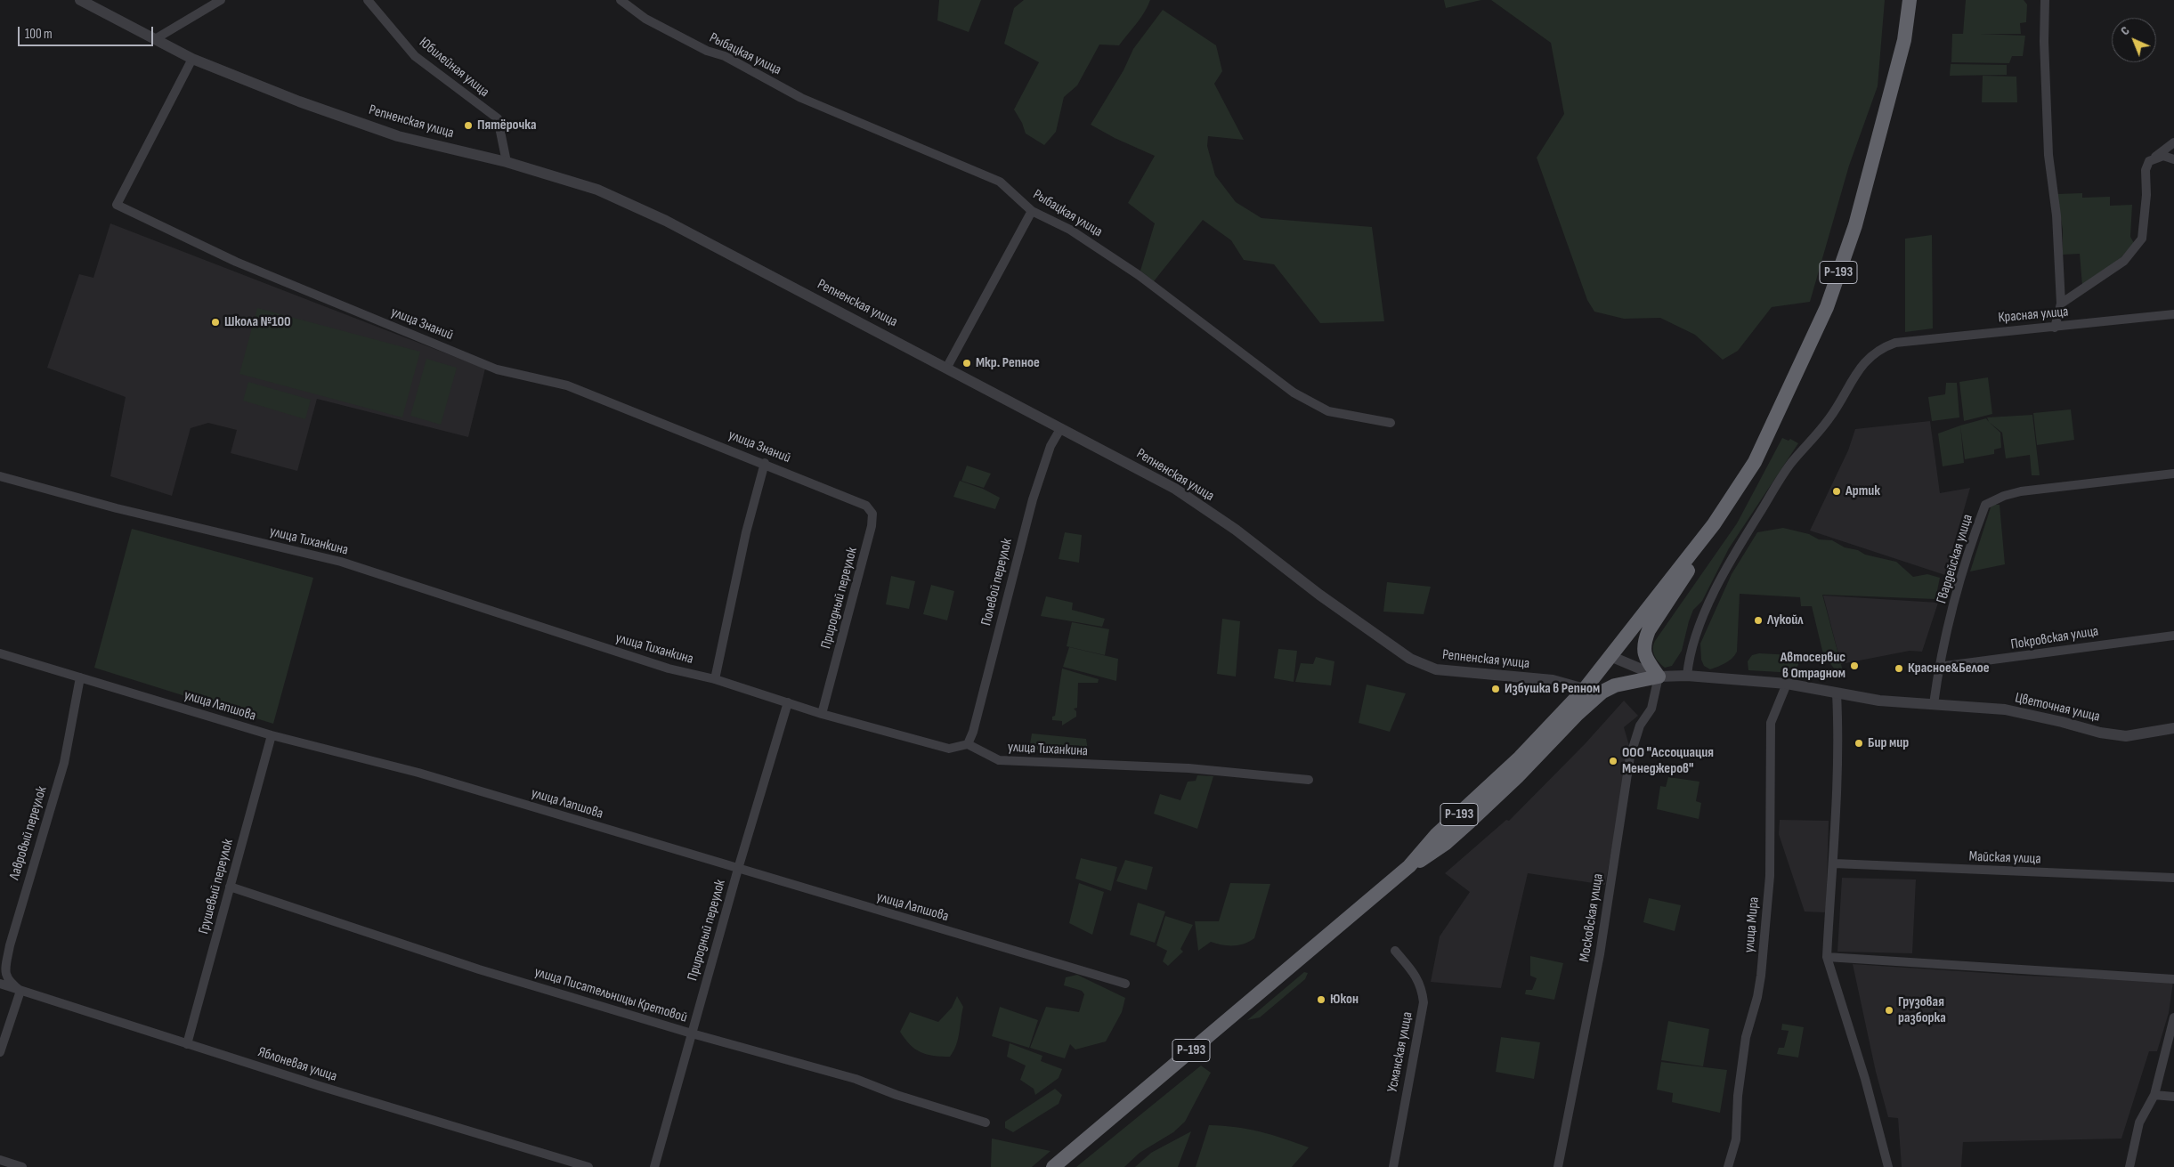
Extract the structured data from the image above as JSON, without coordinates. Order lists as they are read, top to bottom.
{
  "streets": {
    "highway": ["Р-193"],
    "street": [
      "Рыбацкая улица",
      "Юбилейная улица",
      "Репненская улица",
      "Красная улица",
      "улица Знаний",
      "улица Тиханкина",
      "Гвардейская улица",
      "Полевой переулок",
      "Природный переулок",
      "Покровская улица",
      "улица Лапшова",
      "Цветочная улица",
      "Лавровый переулок",
      "Майская улица",
      "Грушевый переулок",
      "Московская улица",
      "улица Мира",
      "улица Писательницы Кретовой",
      "Усманская улица",
      "Яблоневая улица"
    ]
  },
  "crossings": [
    ["Юбилейная улица", "Репненская улица"],
    ["Репненская улица", "Р-193"],
    ["Репненская улица", "улица Знаний"],
    ["Репненская улица", "Полевой переулок"],
    ["Красная улица", "Цветочная улица"],
    ["улица Знаний", "Природный переулок"],
    ["улица Тиханкина", "Полевой переулок"],
    ["улица Тиханкина", "Природный переулок"],
    ["Гвардейская улица", "Покровская улица"],
    ["Гвардейская улица", "Цветочная улица"],
    ["Природный переулок", "улица Лапшова"],
    ["Природный переулок", "улица Писательницы Кретовой"],
    ["улица Лапшова", "Лавровый переулок"],
    ["улица Лапшова", "Грушевый переулок"],
    ["Цветочная улица", "Московская улица"],
    ["Цветочная улица", "улица Мира"],
    ["Лавровый переулок", "Яблоневая улица"],
    ["Грушевый переулок", "улица Писательницы Кретовой"],
    ["Грушевый переулок", "Яблоневая улица"]
  ],
  "places": [
    "Пятёрочка",
    "Школа №100",
    "Мкр. Репное",
    "Артик",
    "Лукойл",
    "Автосервис в Отрадном",
    "Красное&Белое",
    "Избушка в Репном",
    "Бир мир",
    "ООО \"Ассоциация Менеджеров\"",
    "Юкон",
    "Грузовая разборка"
  ],
  "scale_bar": "100 m",
  "north": "top left"
}
